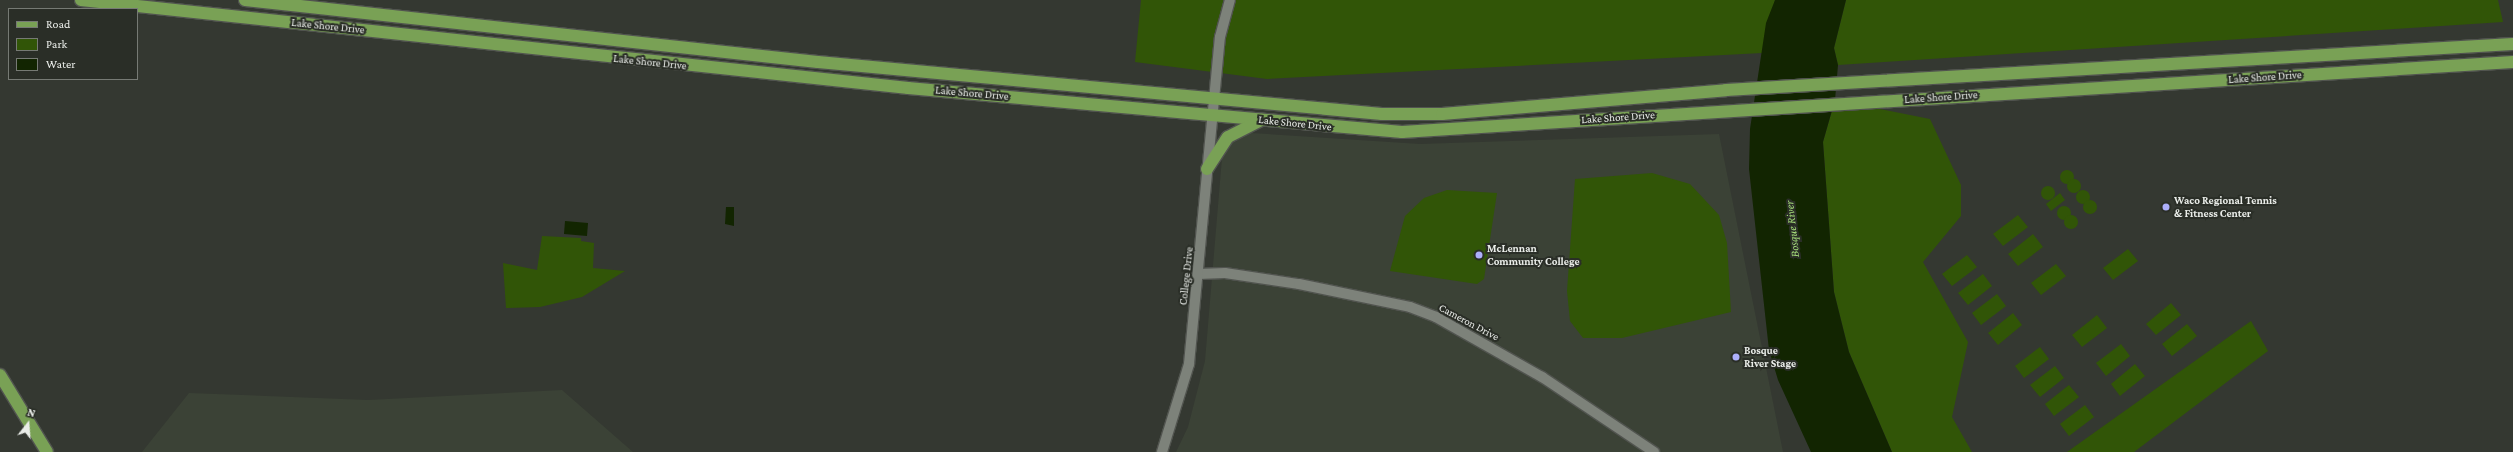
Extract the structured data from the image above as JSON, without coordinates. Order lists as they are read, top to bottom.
{
  "streets": {
    "main road": ["Lake Shore Drive"],
    "street": ["College Drive", "Cameron Drive"]
  },
  "crossings": [
    ["Lake Shore Drive", "College Drive"],
    ["College Drive", "Cameron Drive"]
  ],
  "water": ["Bosque River"],
  "places": ["Waco Regional Tennis & Fitness Center", "McLennan Community College", "Bosque River Stage"],
  "legend": ["Road", "Park", "Water"],
  "north": "top"
}
